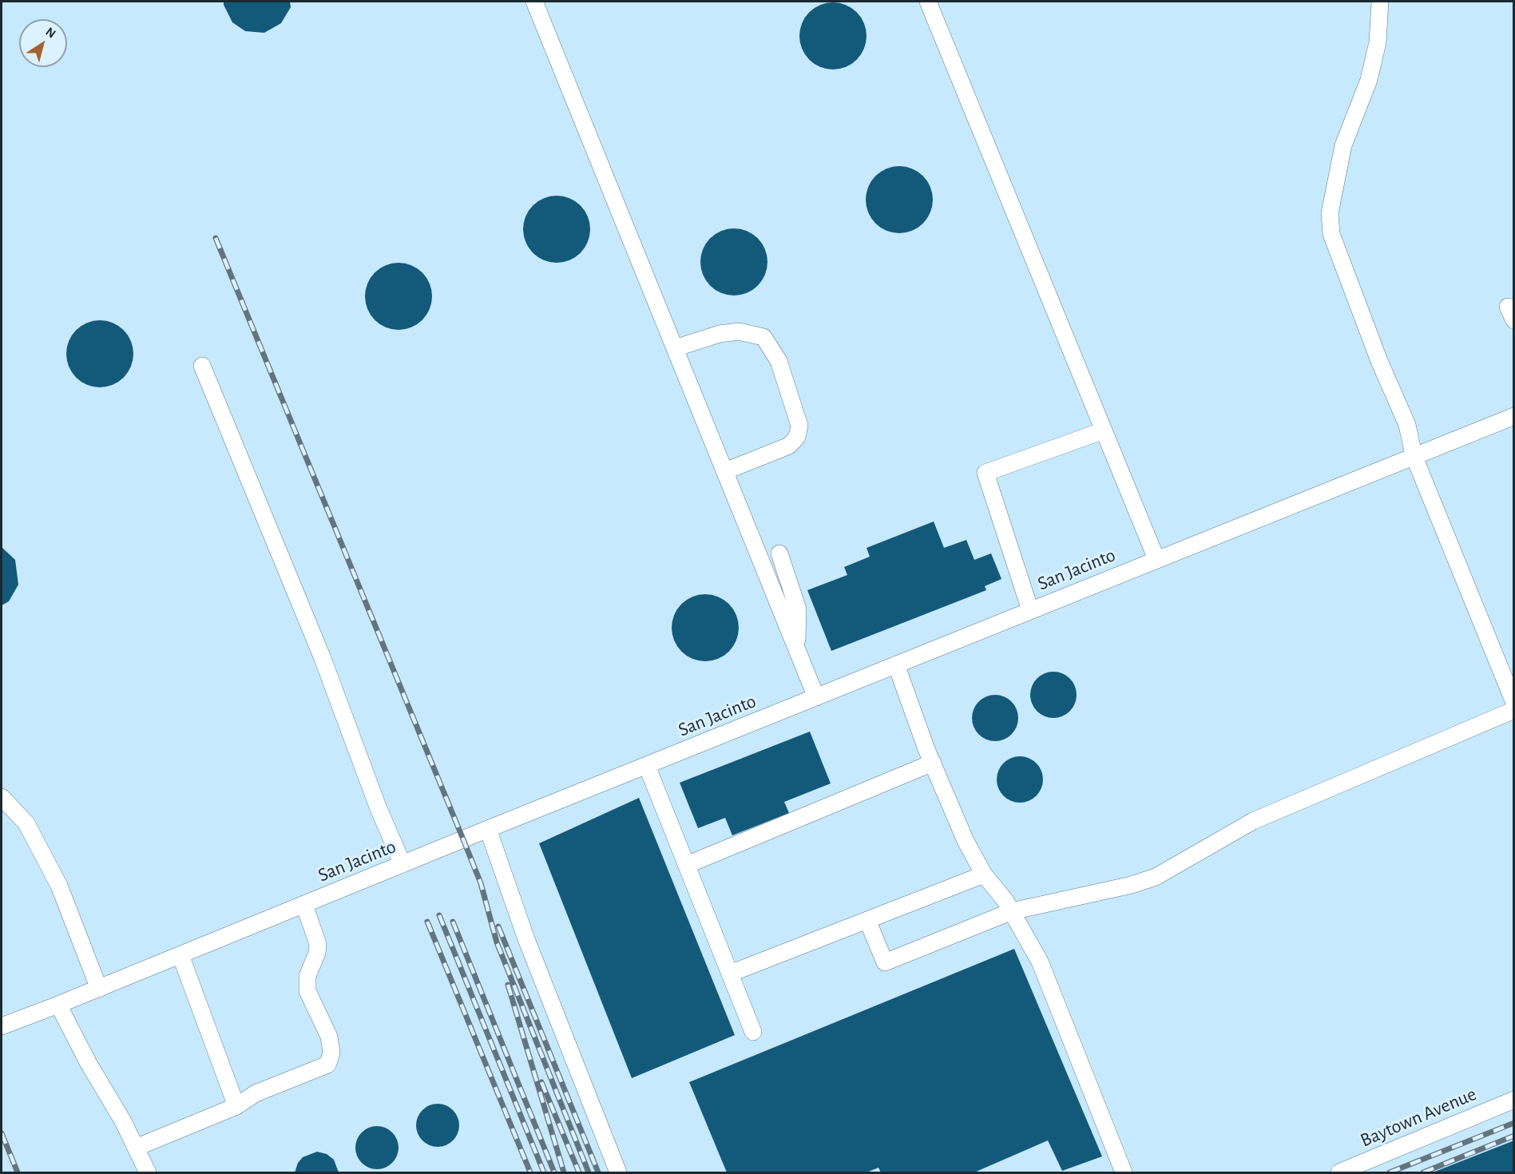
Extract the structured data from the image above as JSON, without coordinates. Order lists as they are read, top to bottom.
{
  "streets": {
    "street": ["San Jacinto", "Baytown Avenue"]
  },
  "north": "top right"
}
